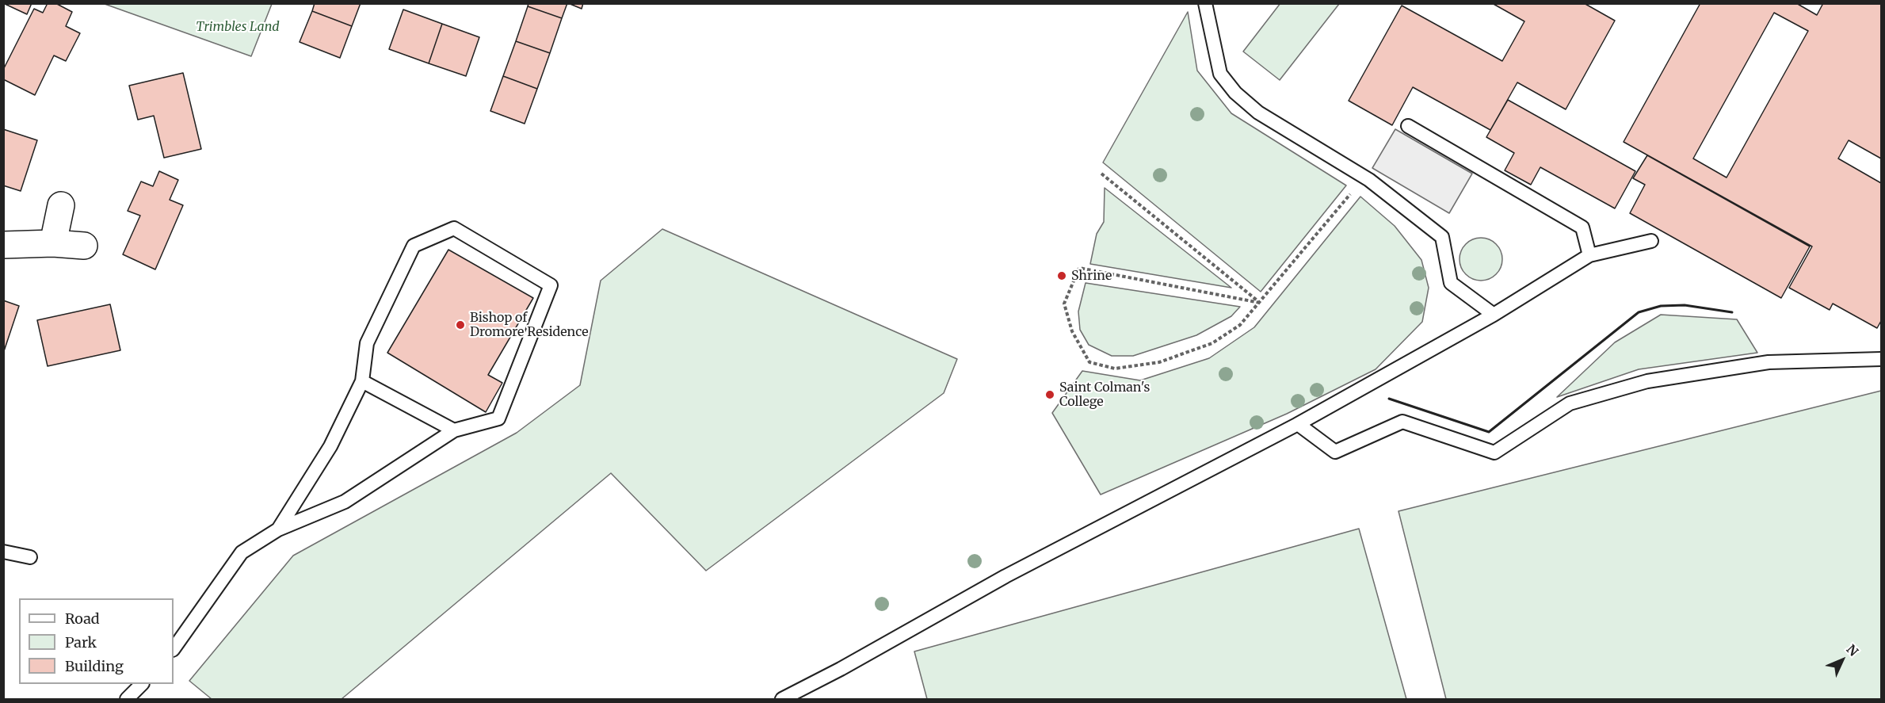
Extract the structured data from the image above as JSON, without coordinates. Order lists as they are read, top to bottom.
{
  "parks": ["Trimbles Land"],
  "places": ["Shrine", "Bishop of Dromore Residence", "Saint Colman's College"],
  "legend": ["Road", "Park", "Building"],
  "north": "top right"
}
